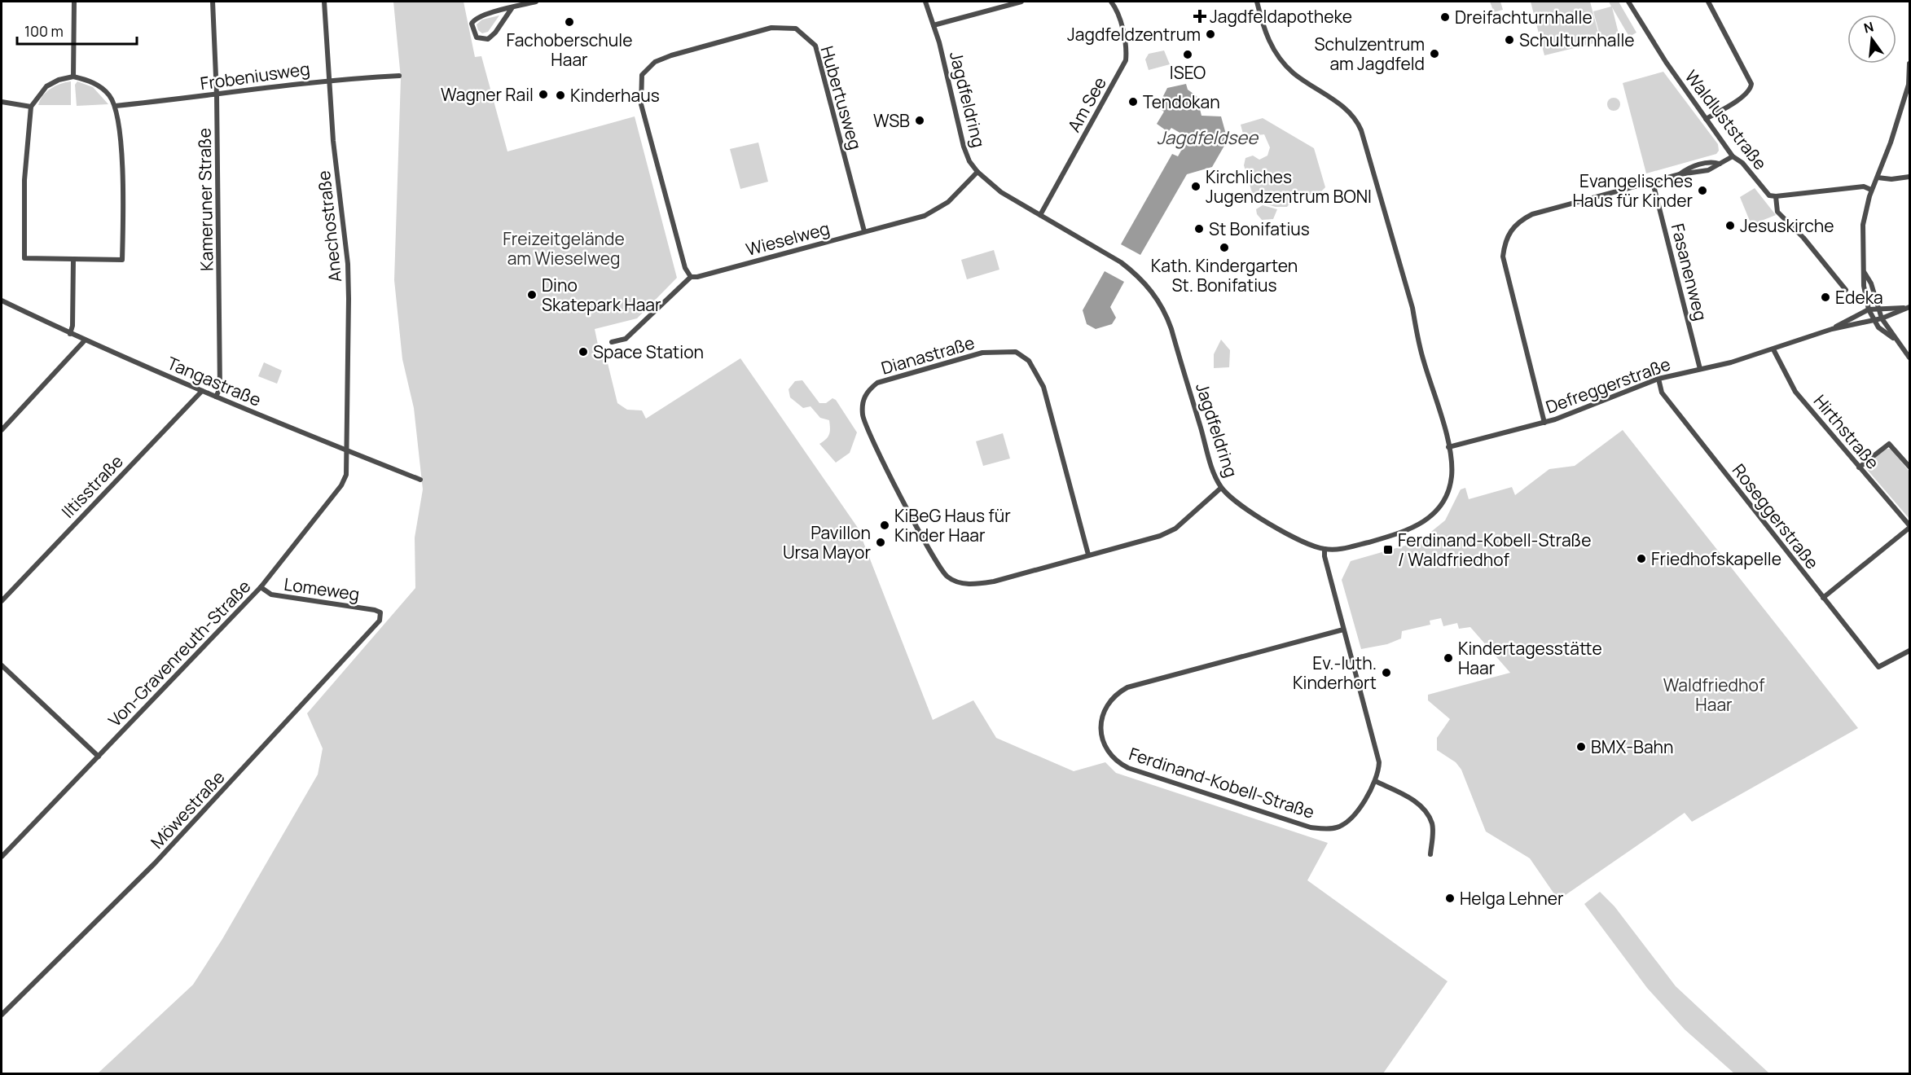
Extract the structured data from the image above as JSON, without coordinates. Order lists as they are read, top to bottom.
{
  "streets": {
    "street": [
      "Frobeniusweg",
      "Hubertusweg",
      "Jagdfeldring",
      "Am See",
      "Waldluststraße",
      "Kameruner Straße",
      "Anechostraße",
      "Wieselweg",
      "Fasanenweg",
      "Dianastraße",
      "Tangastraße",
      "Defreggerstraße",
      "Hirthstraße",
      "Iltisstraße",
      "Roseggerstraße",
      "Lomeweg",
      "Von-Gravenreuth-Straße",
      "Ferdinand-Kobell-Straße",
      "Möwestraße"
    ]
  },
  "crossings": [
    ["Frobeniusweg", "Kameruner Straße"],
    ["Frobeniusweg", "Anechostraße"],
    ["Hubertusweg", "Wieselweg"],
    ["Jagdfeldring", "Am See"],
    ["Jagdfeldring", "Wieselweg"],
    ["Jagdfeldring", "Dianastraße"],
    ["Jagdfeldring", "Defreggerstraße"],
    ["Jagdfeldring", "Ferdinand-Kobell-Straße"],
    ["Kameruner Straße", "Tangastraße"],
    ["Anechostraße", "Tangastraße"],
    ["Anechostraße", "Von-Gravenreuth-Straße"],
    ["Fasanenweg", "Defreggerstraße"],
    ["Tangastraße", "Iltisstraße"],
    ["Tangastraße", "Von-Gravenreuth-Straße"],
    ["Defreggerstraße", "Hirthstraße"],
    ["Defreggerstraße", "Roseggerstraße"],
    ["Lomeweg", "Von-Gravenreuth-Straße"],
    ["Lomeweg", "Möwestraße"]
  ],
  "water": ["Jagdfeldsee"],
  "parks": ["Freizeitgelände am Wieselweg", "Waldfriedhof Haar"],
  "places": {
    "health": ["Jagdfeldapotheke"],
    "other": [
      "Dreifachturnhalle",
      "Fachoberschule Haar",
      "Jagdfeldzentrum",
      "Schulturnhalle",
      "Schulzentrum am Jagdfeld",
      "ISEO",
      "Wagner Rail",
      "Kinderhaus",
      "Tendokan",
      "WSB",
      "Kirchliches Jugendzentrum BONI",
      "Evangelisches Haus für Kinder",
      "Jesuskirche",
      "St Bonifatius",
      "Kath. Kindergarten St. Bonifatius",
      "Dino Skatepark Haar",
      "Edeka",
      "Space Station",
      "KiBeG Haus für Kinder Haar",
      "Pavillon Ursa Mayor",
      "Friedhofskapelle",
      "Kindertagesstätte Haar",
      "Ev.-luth. Kinderhort",
      "BMX-Bahn",
      "Helga Lehner"
    ],
    "transit": ["Ferdinand-Kobell-Straße / Waldfriedhof"]
  },
  "scale_bar": "100 m",
  "north": "top"
}
